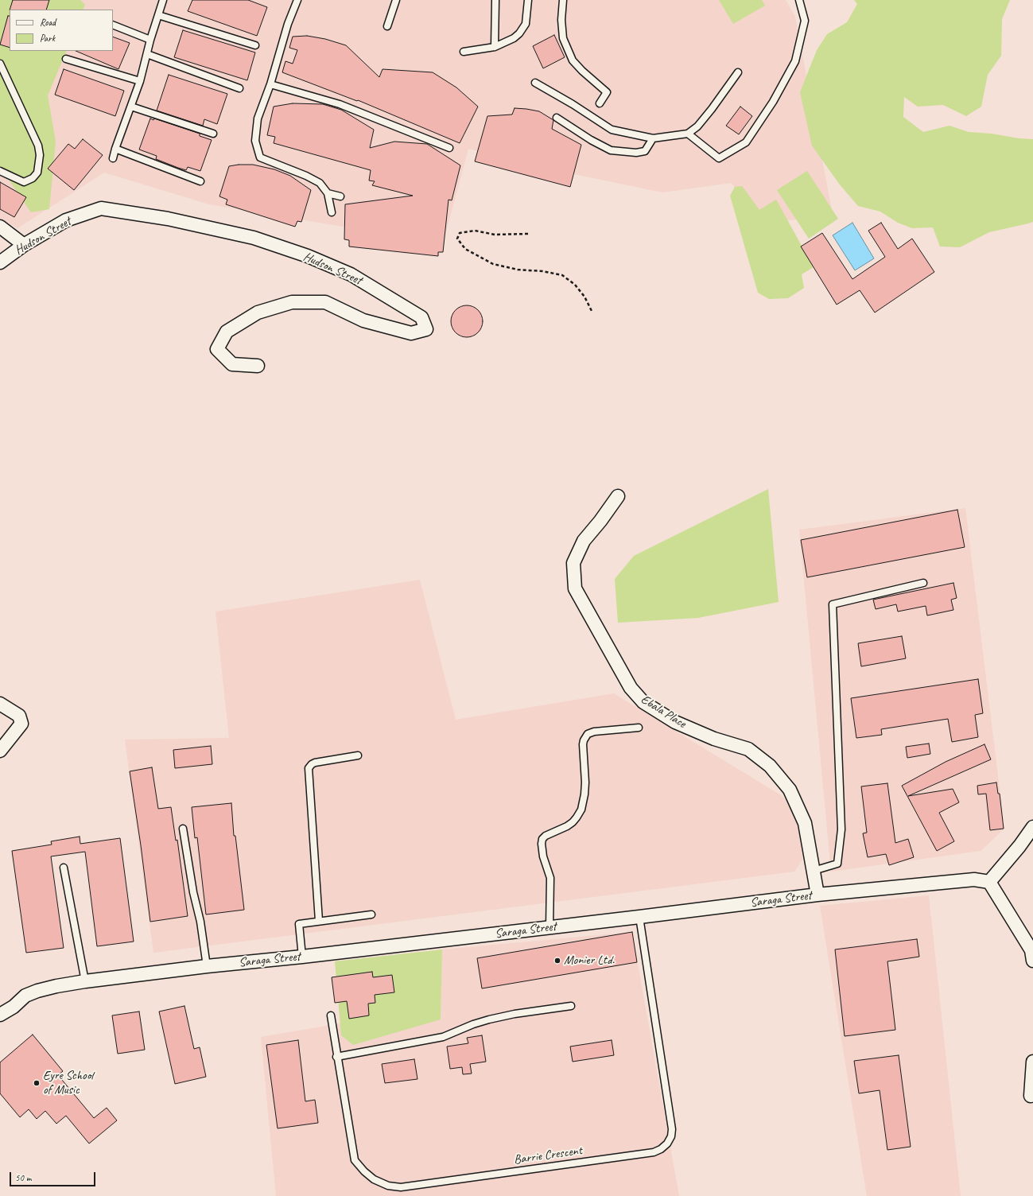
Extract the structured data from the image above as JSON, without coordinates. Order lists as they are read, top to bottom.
{
  "streets": {
    "street": ["Hudson Street", "Ebala Place", "Saraga Street"],
    "lane": ["Barrie Crescent"]
  },
  "crossings": [
    ["Ebala Place", "Saraga Street"],
    ["Saraga Street", "Barrie Crescent"]
  ],
  "places": ["Monier Ltd.", "Eyre School of Music"],
  "legend": ["Road", "Park"],
  "scale_bar": "50 m"
}
